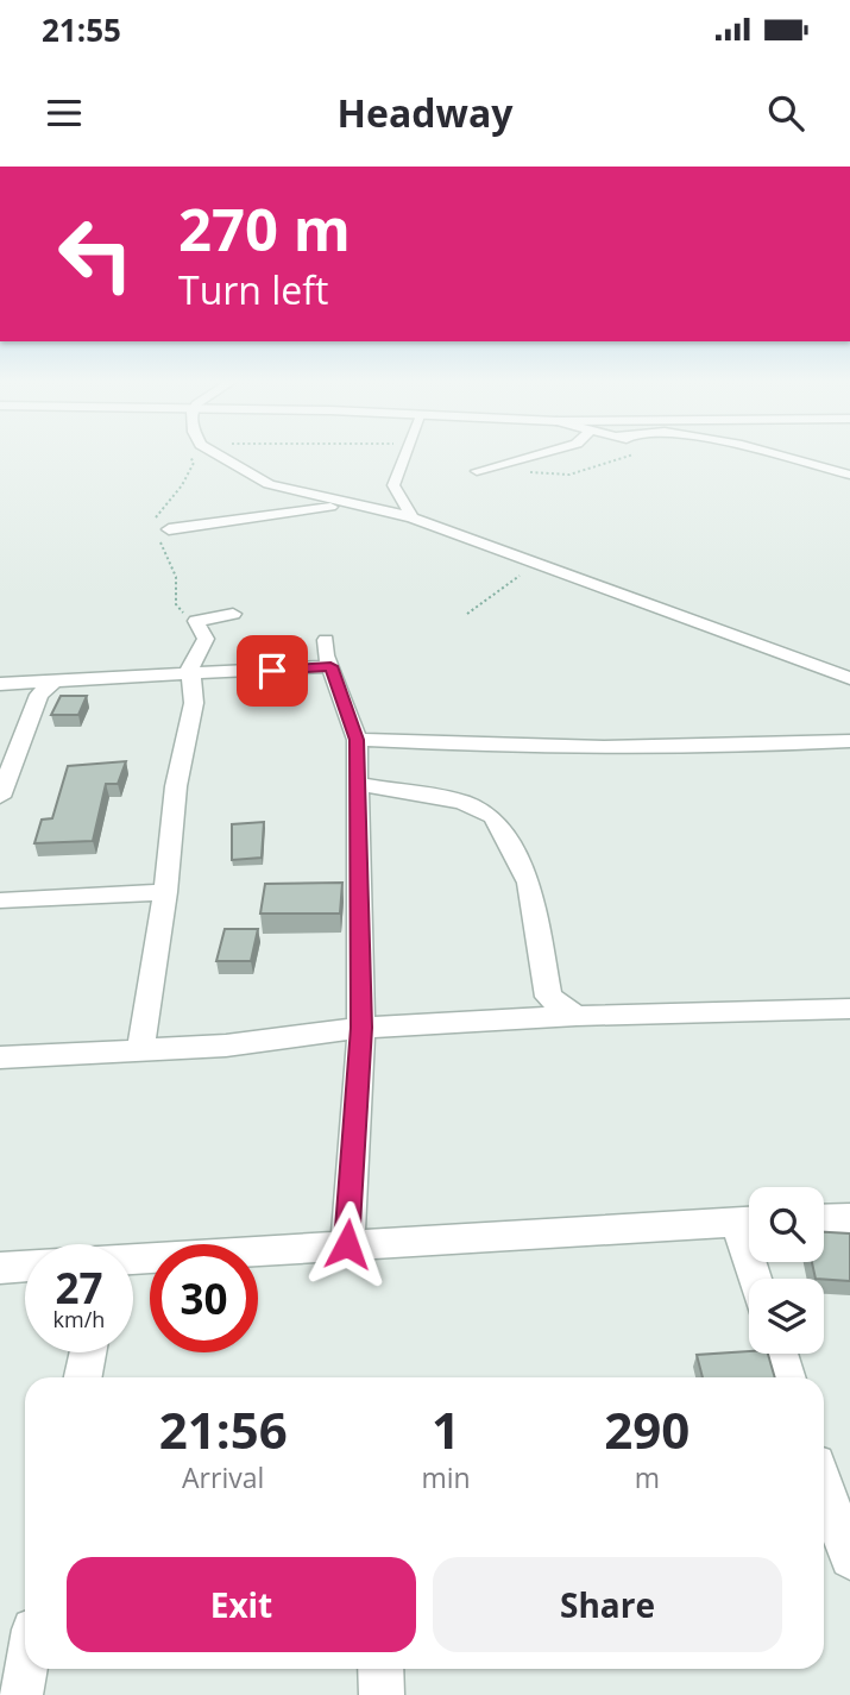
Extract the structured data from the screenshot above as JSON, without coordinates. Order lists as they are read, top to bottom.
{
  "page": {
    "status": "21:55",
    "header": "Headway",
    "turn": ["270 m", "Turn left"],
    "speed": "27 km/h",
    "limit": "30",
    "eta": [
      "21:56",
      "Arrival",
      "1",
      "min",
      "290",
      "m"
    ],
    "buttons": ["Exit", "Share"]
  }
}
